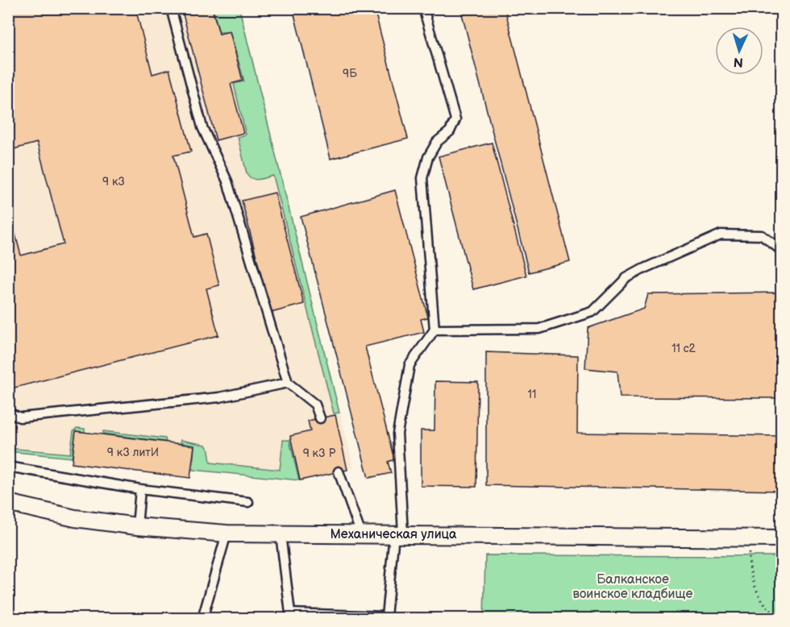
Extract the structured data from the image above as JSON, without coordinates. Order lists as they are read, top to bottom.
{
  "streets": {
    "street": ["Механическая улица"]
  },
  "parks": ["Балканское воинское кладбище"],
  "house_numbers": [
    "9Б",
    "9 к3",
    "11 с2",
    "11",
    "9 к3 литИ",
    "9 к3 Р"
  ],
  "north": "bottom"
}
